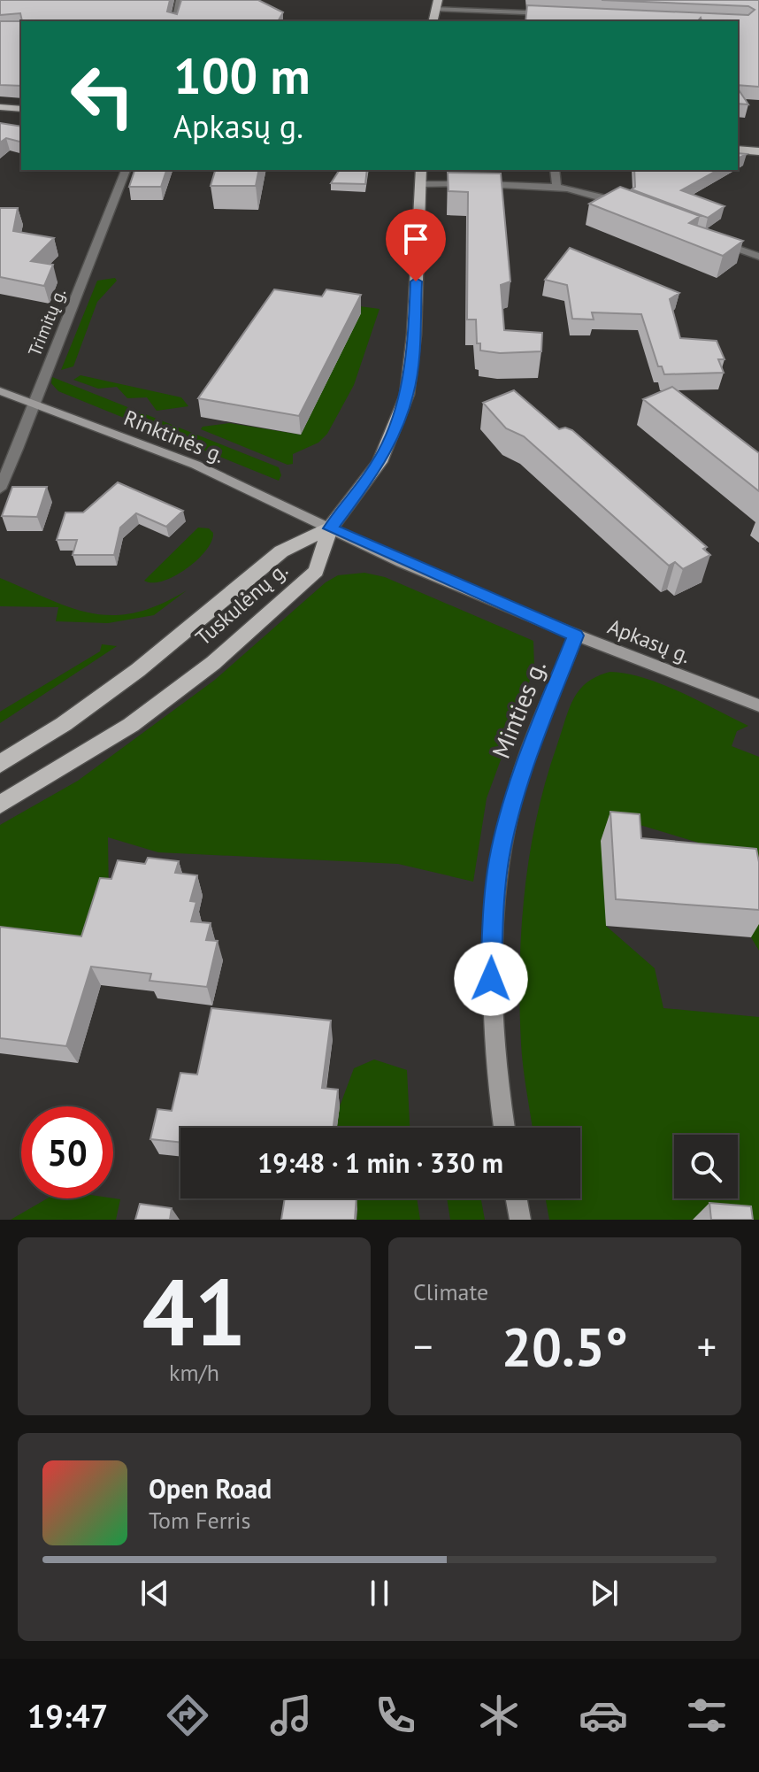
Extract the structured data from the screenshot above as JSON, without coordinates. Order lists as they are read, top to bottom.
{
  "streets": {
    "main road": [
      "Rinktinės g.",
      "Tuskulėnų g.",
      "Apkasų g.",
      "Minties g."
    ],
    "street": ["Trimitų g."]
  },
  "crossings": [
    ["Trimitų g.", "Rinktinės g."],
    ["Rinktinės g.", "Tuskulėnų g."],
    ["Rinktinės g.", "Apkasų g."],
    ["Tuskulėnų g.", "Apkasų g."],
    ["Apkasų g.", "Minties g."]
  ],
  "page": {
    "turn": ["100 m", "Apkasų g."],
    "limit": "50",
    "trip": "19:48 · 1 min · 330 m",
    "tile": [
      ["41", "km/h"],
      "Climate"
    ],
    "heat": ["−", "20.5°", "+"],
    "song": ["Open Road", "Tom Ferris"],
    "tabs": "19:47"
  }
}
